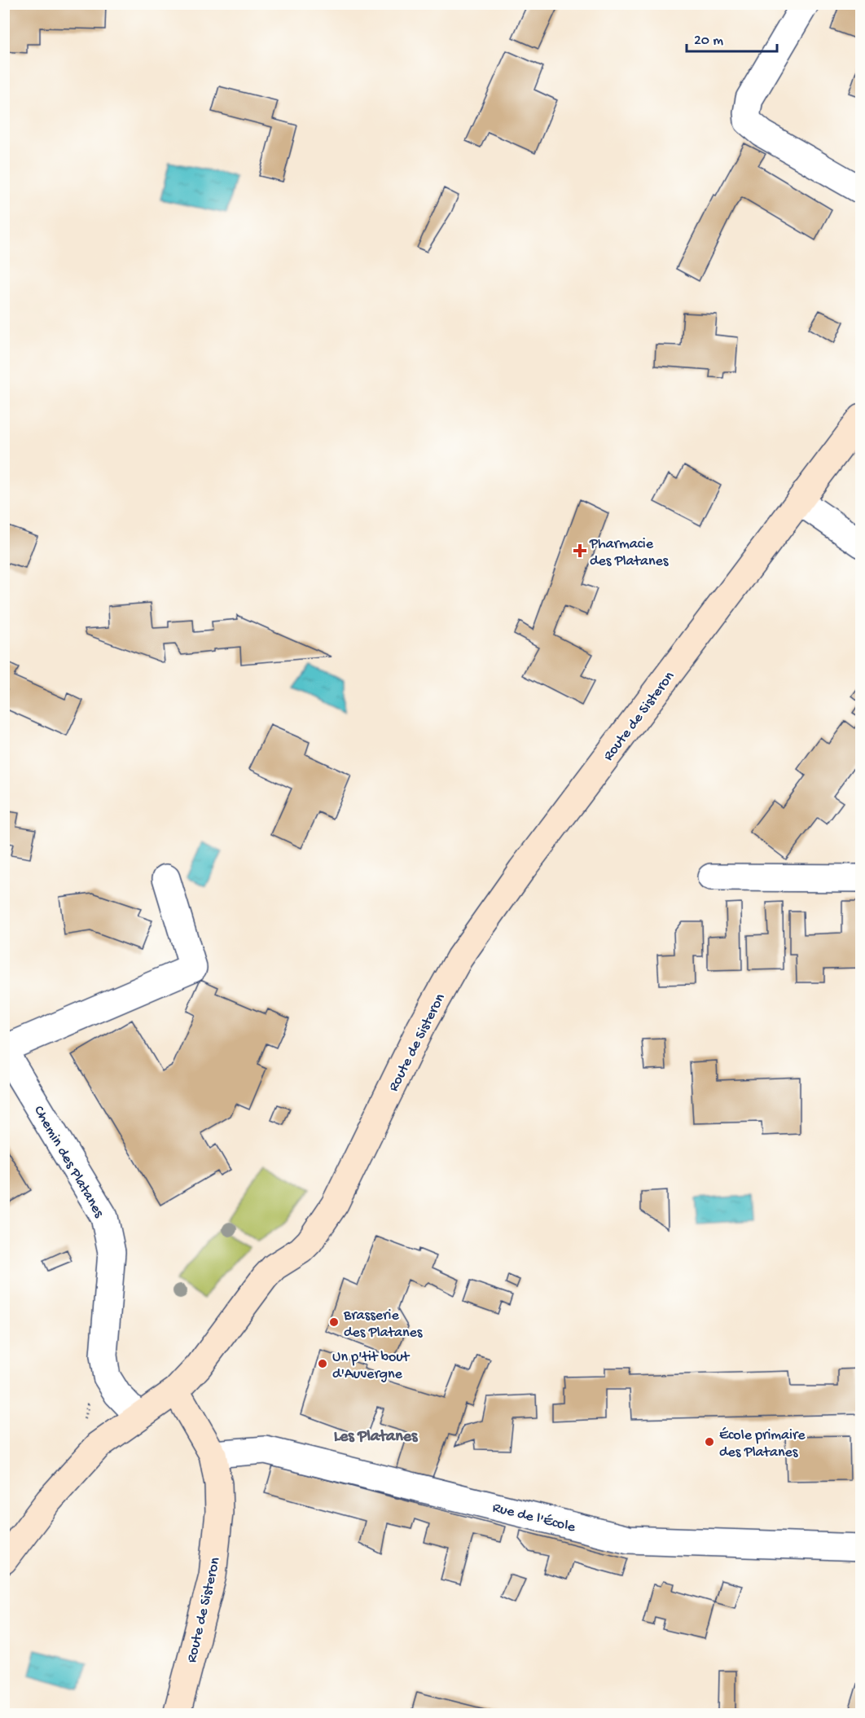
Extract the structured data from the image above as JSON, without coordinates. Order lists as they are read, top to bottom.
{
  "streets": {
    "main road": ["Route de Sisteron"],
    "street": ["Chemin des Platanes", "Rue de l'École"]
  },
  "crossings": [
    ["Route de Sisteron", "Rue de l'École"]
  ],
  "districts": ["Les Platanes"],
  "places": {
    "health": ["Pharmacie des Platanes"],
    "other": ["Brasserie des Platanes", "Un p'tit bout d'Auvergne", "École primaire des Platanes"]
  },
  "scale_bar": "20 m"
}
